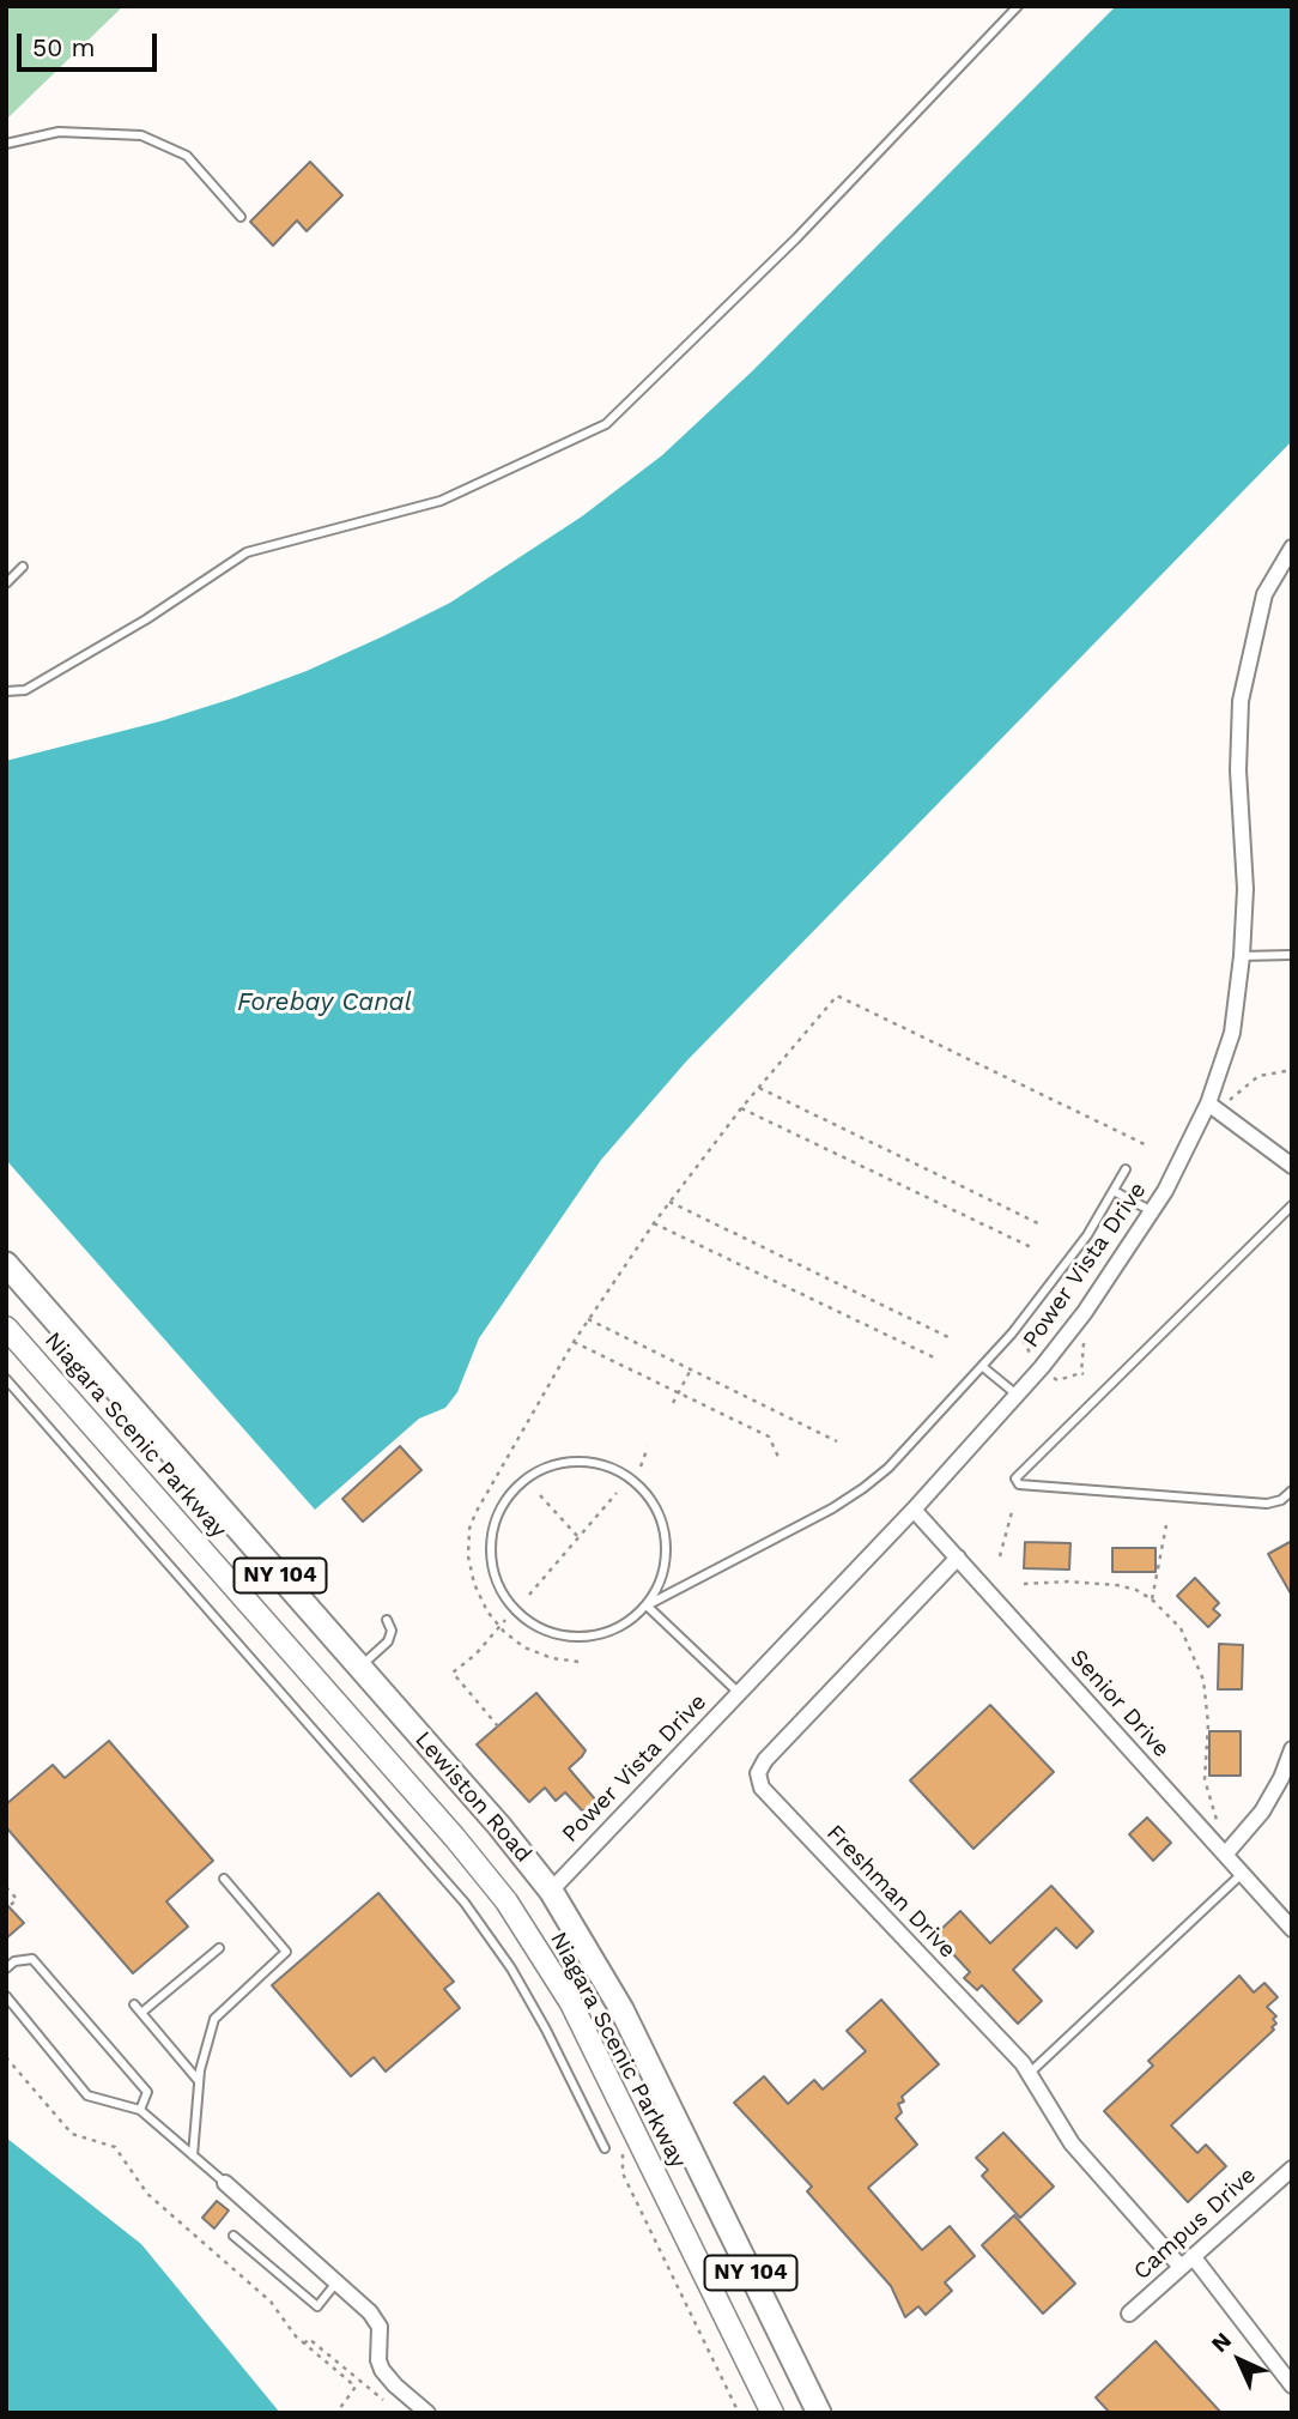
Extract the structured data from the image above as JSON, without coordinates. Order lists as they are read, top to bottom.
{
  "streets": {
    "main road": ["Niagara Scenic Parkway", "NY 104", "Lewiston Road"],
    "street": [
      "Power Vista Drive",
      "Senior Drive",
      "Freshman Drive",
      "Campus Drive"
    ]
  },
  "crossings": [
    ["Power Vista Drive", "Senior Drive"],
    ["Power Vista Drive", "Lewiston Road"],
    ["Senior Drive", "Freshman Drive"],
    ["Freshman Drive", "Campus Drive"]
  ],
  "water": ["Forebay Canal"],
  "scale_bar": "50 m",
  "north": "top left"
}
